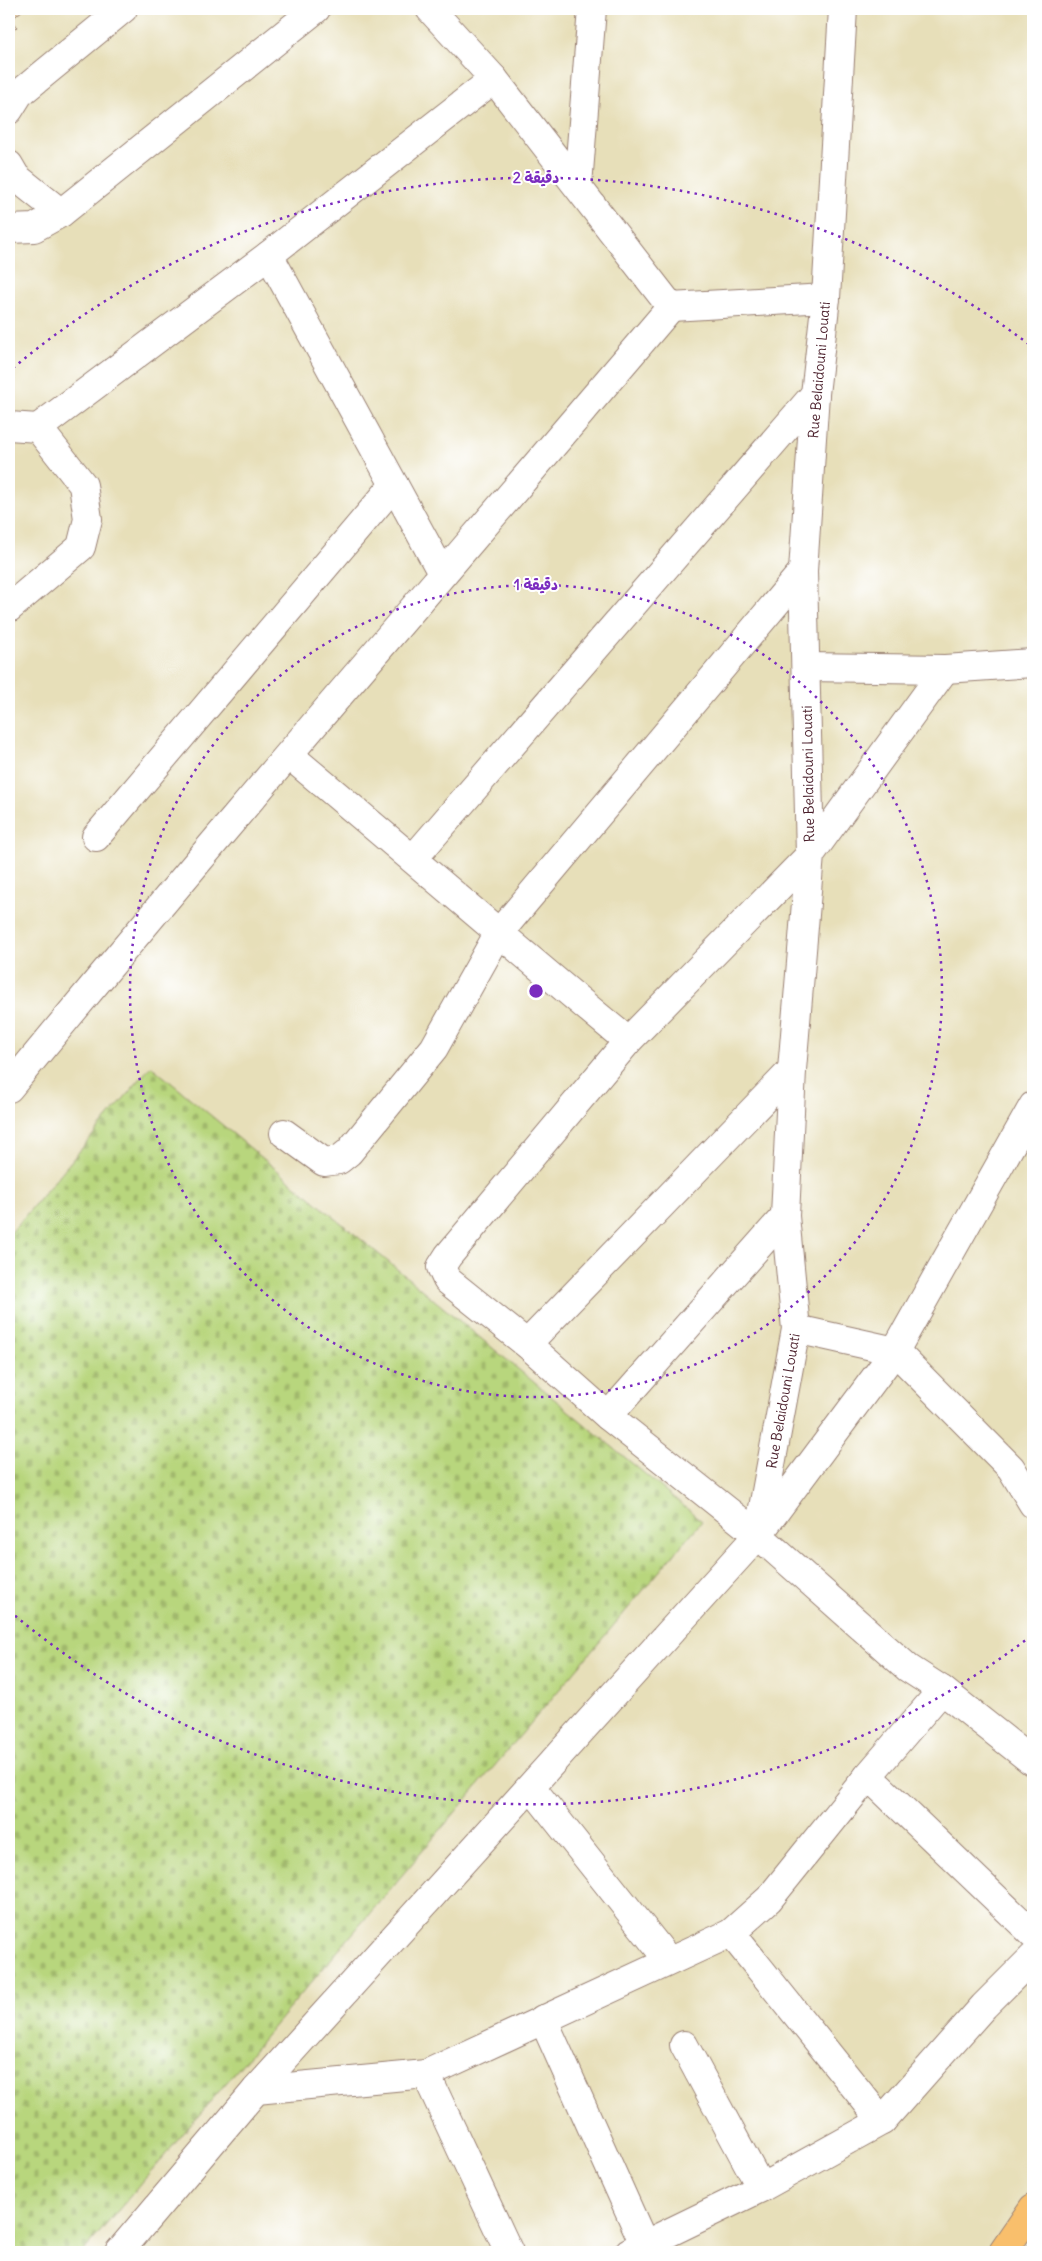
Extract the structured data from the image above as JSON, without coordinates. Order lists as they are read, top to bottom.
{
  "streets": {
    "street": ["Rue Belaidouni Louati"]
  },
  "rings": ["2 دقيقة", "1 دقيقة"]
}
